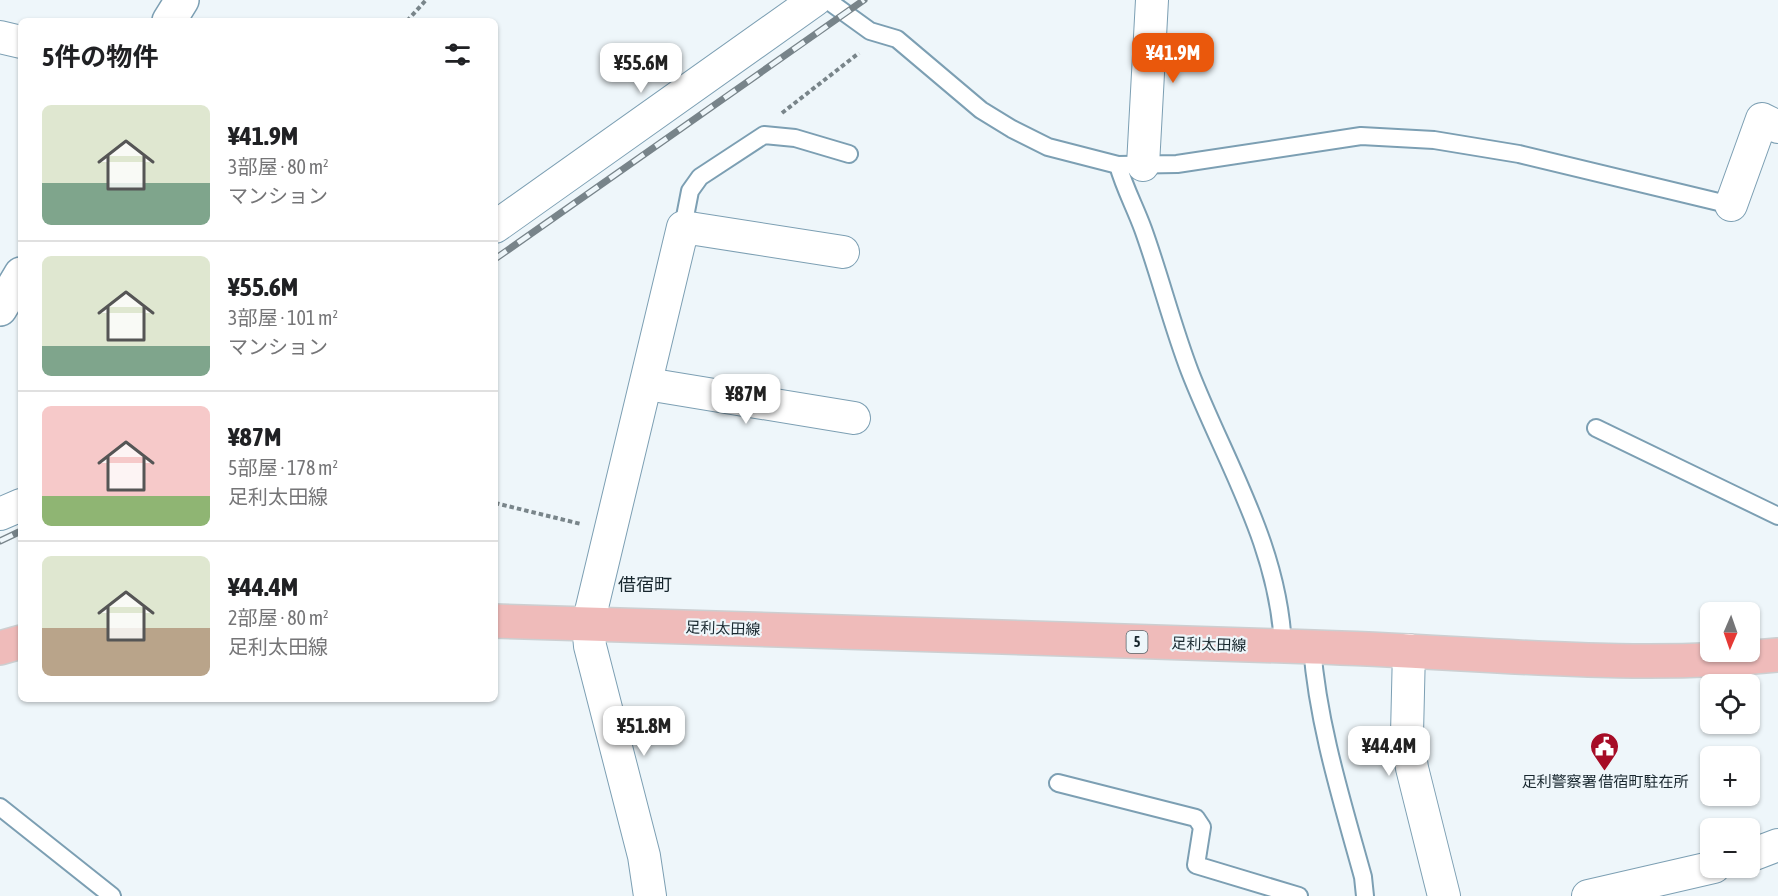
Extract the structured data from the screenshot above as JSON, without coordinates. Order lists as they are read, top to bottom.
{
  "streets": {
    "main road": ["足利太田線", "5"]
  },
  "districts": ["借宿町"],
  "places": {
    "public building": ["足利警察署 借宿町駐在所"]
  },
  "north": "bottom",
  "page": {
    "heading": "5件の物件",
    "price": [
      "¥41.9M",
      "¥55.6M",
      "¥87M",
      "¥51.8M",
      "¥44.4M"
    ],
    "list": [
      {
        "name": "¥41.9M",
        "note": "3部屋 · 80 m² · マンション"
      },
      {
        "name": "¥55.6M",
        "note": "3部屋 · 101 m² · マンション"
      },
      {
        "name": "¥87M",
        "note": "5部屋 · 178 m² · 足利太田線"
      },
      {
        "name": "¥44.4M",
        "note": "2部屋 · 80 m² · 足利太田線"
      }
    ],
    "map_buttons": ["+", "−"]
  }
}
